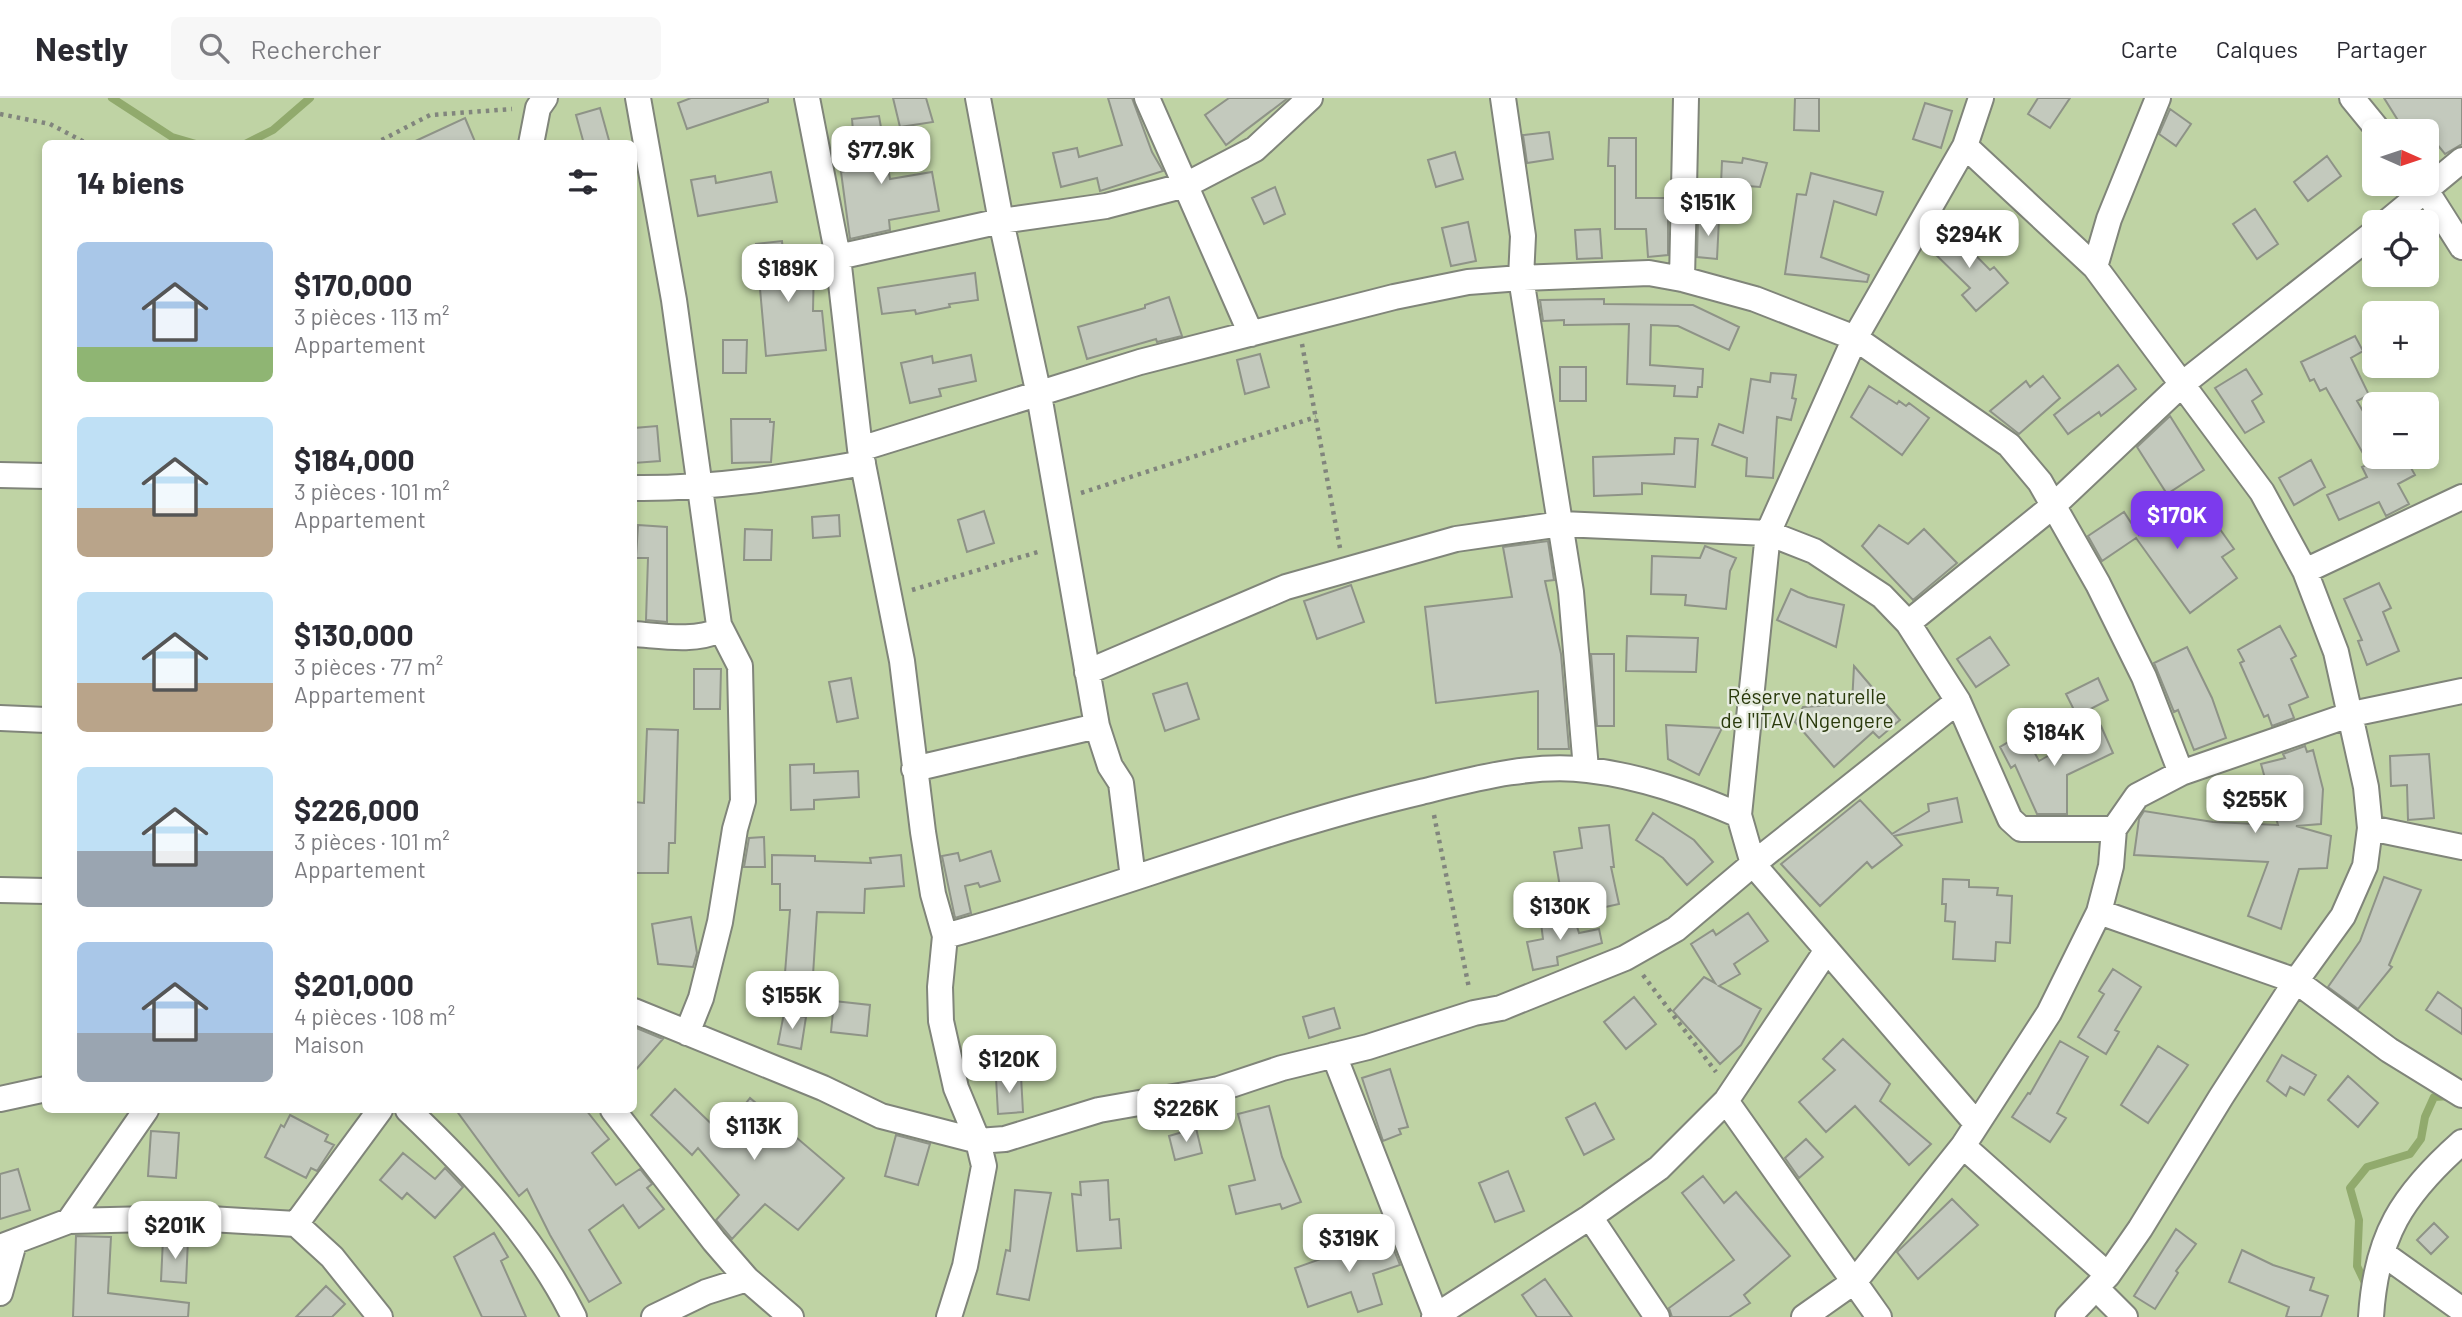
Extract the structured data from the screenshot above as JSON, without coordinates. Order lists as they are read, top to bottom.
{
  "parks": ["Réserve naturelle de l'ITAV (Ngengere"],
  "north": "right",
  "page": {
    "header": "Nestly",
    "search": "Rechercher",
    "nav": ["Carte", "Calques", "Partager"],
    "map_buttons": ["+", "−"],
    "price": [
      "$77.9K",
      "$151K",
      "$294K",
      "$189K",
      "$170K",
      "$184K",
      "$255K",
      "$130K",
      "$155K",
      "$120K",
      "$226K",
      "$113K",
      "$201K",
      "$319K"
    ],
    "heading": "14 biens",
    "list": [
      {
        "name": "$170,000",
        "note": "3 pièces · 113 m² · Appartement"
      },
      {
        "name": "$184,000",
        "note": "3 pièces · 101 m² · Appartement"
      },
      {
        "name": "$130,000",
        "note": "3 pièces · 77 m² · Appartement"
      },
      {
        "name": "$226,000",
        "note": "3 pièces · 101 m² · Appartement"
      },
      {
        "name": "$201,000",
        "note": "4 pièces · 108 m² · Maison"
      }
    ]
  }
}
